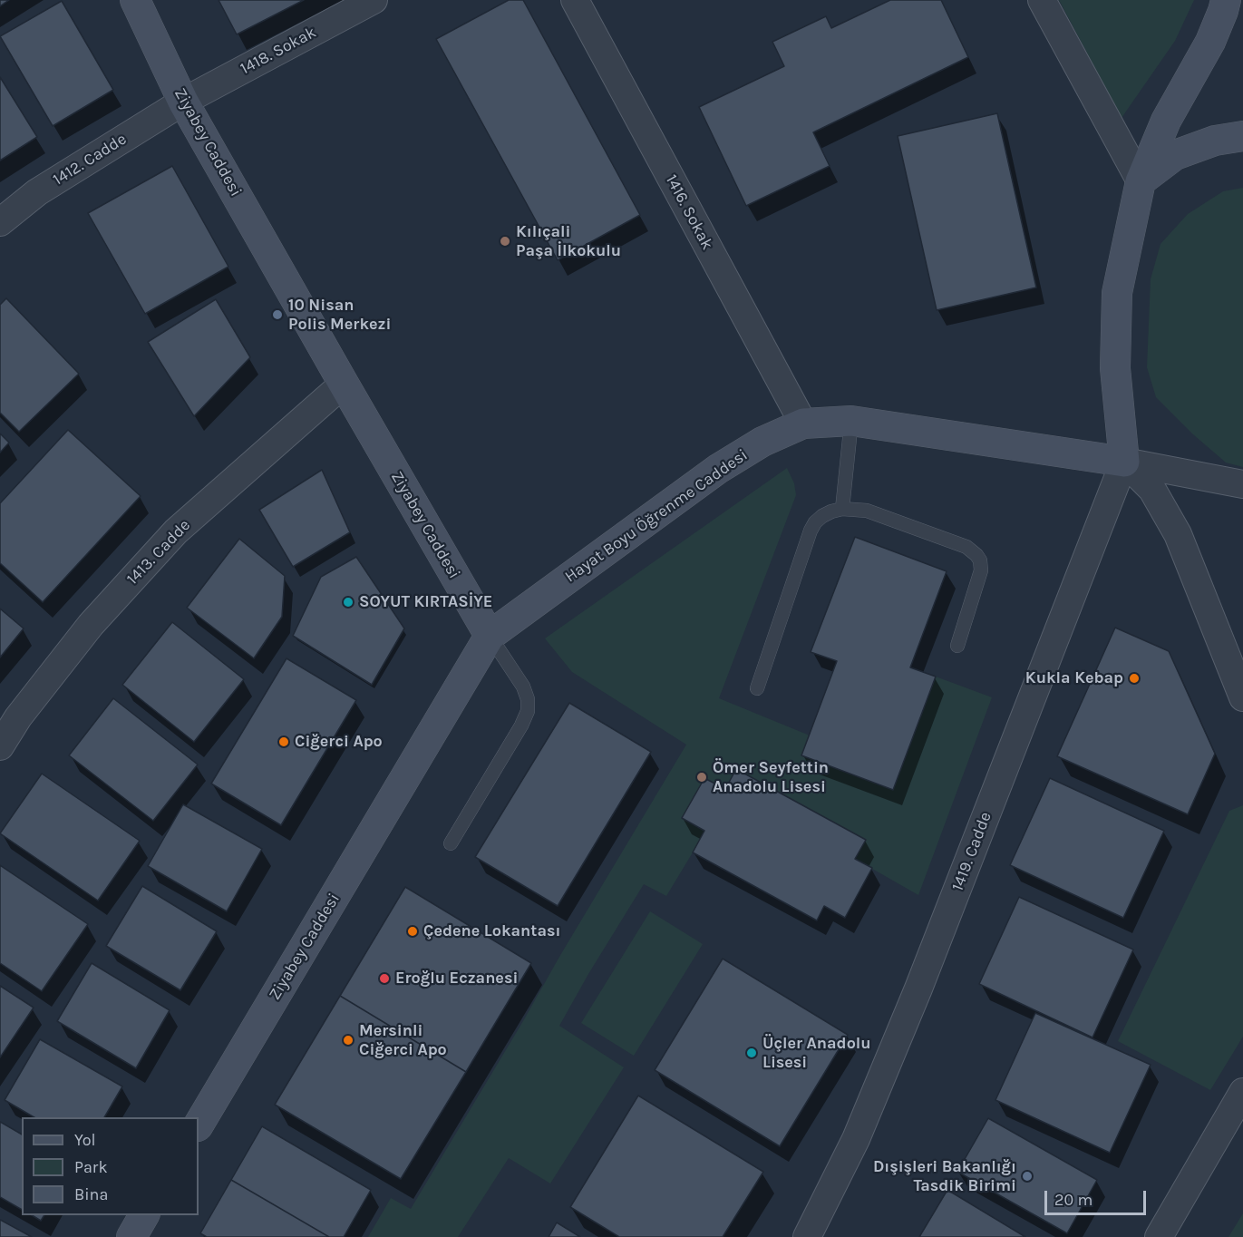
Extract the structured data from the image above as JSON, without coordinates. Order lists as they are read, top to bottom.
{
  "streets": {
    "main road": ["Ziyabey Caddesi", "Hayat Boyu Öğrenme Caddesi"],
    "street": [
      "1418. Sokak",
      "1412. Cadde",
      "1416. Sokak",
      "1413. Cadde",
      "1419. Cadde"
    ]
  },
  "crossings": [
    ["1418. Sokak", "Ziyabey Caddesi"],
    ["1418. Sokak", "1412. Cadde"],
    ["Ziyabey Caddesi", "1412. Cadde"],
    ["Ziyabey Caddesi", "Hayat Boyu Öğrenme Caddesi"],
    ["Ziyabey Caddesi", "1413. Cadde"],
    ["1416. Sokak", "Hayat Boyu Öğrenme Caddesi"],
    ["Hayat Boyu Öğrenme Caddesi", "1419. Cadde"]
  ],
  "places": [
    "Kılıçali Paşa İlkokulu",
    "10 Nisan Polis Merkezi",
    "SOYUT KIRTASİYE",
    "Kukla Kebap",
    "Ciğerci Apo",
    "Ömer Seyfettin Anadolu Lisesi",
    "Çedene Lokantası",
    "Eroğlu Eczanesi",
    "Mersinli Ciğerci Apo",
    "Üçler Anadolu Lisesi",
    "Dışişleri Bakanlığı Tasdik Birimi"
  ],
  "legend": ["Yol", "Park", "Bina"],
  "scale_bar": "20 m"
}
